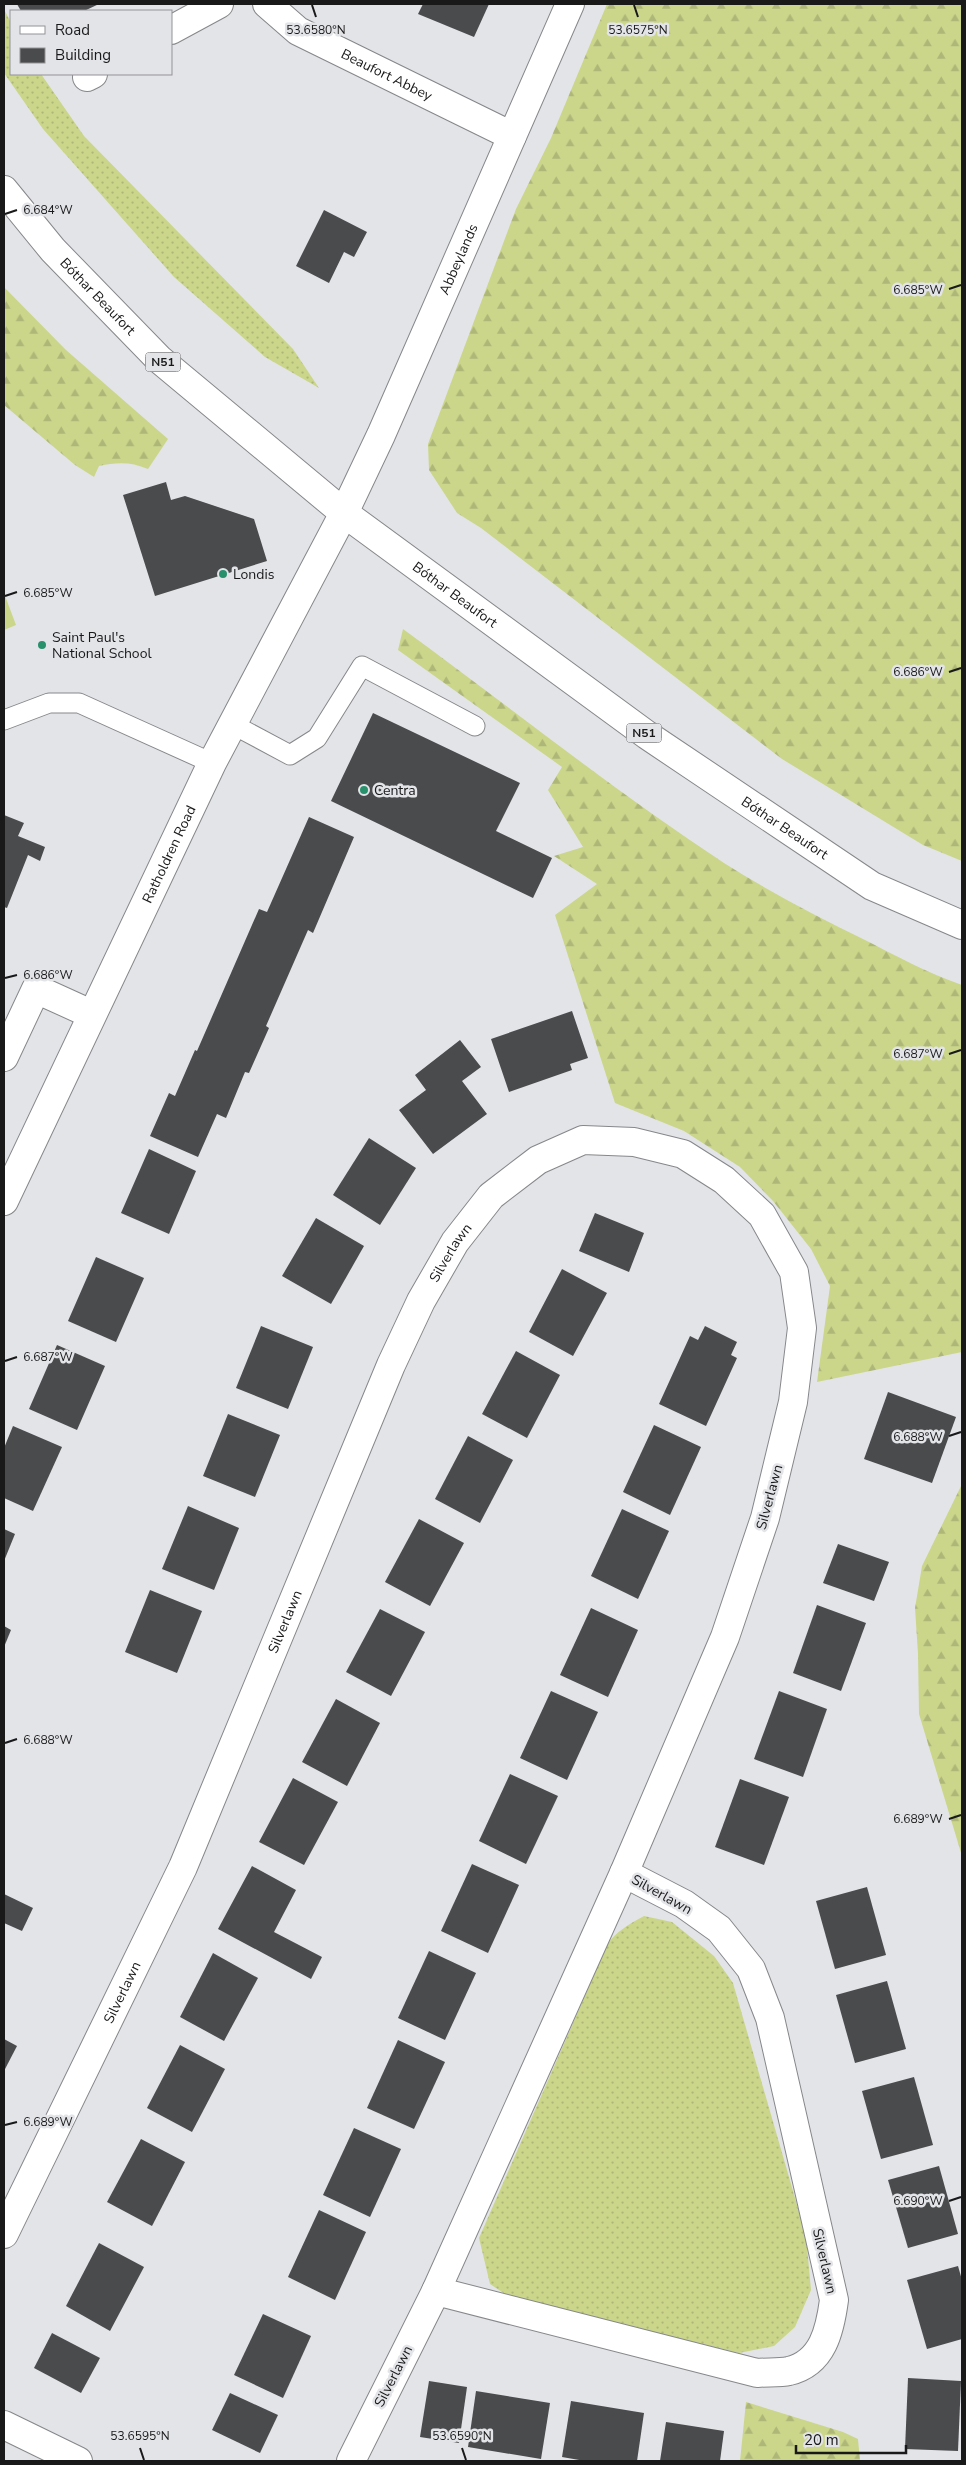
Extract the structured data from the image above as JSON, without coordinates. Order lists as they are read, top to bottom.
{
  "streets": {
    "street": [
      "Beaufort Abbey",
      "Abbeylands",
      "Bóthar Beaufort",
      "N51",
      "Ratholdren Road",
      "Silverlawn"
    ]
  },
  "crossings": [
    ["Beaufort Abbey", "Abbeylands"],
    ["Abbeylands", "Bóthar Beaufort"],
    ["Abbeylands", "Ratholdren Road"],
    ["Bóthar Beaufort", "Ratholdren Road"]
  ],
  "places": ["Londis", "Saint Paul's National School", "Centra"],
  "legend": ["Road", "Building"],
  "scale_bar": "20 m",
  "coordinates": [
    "53.6580°N",
    "53.6575°N",
    "6.684°W",
    "6.685°W",
    "6.686°W",
    "6.687°W",
    "6.688°W",
    "6.689°W",
    "6.690°W",
    "53.6595°N",
    "53.6590°N"
  ]
}
